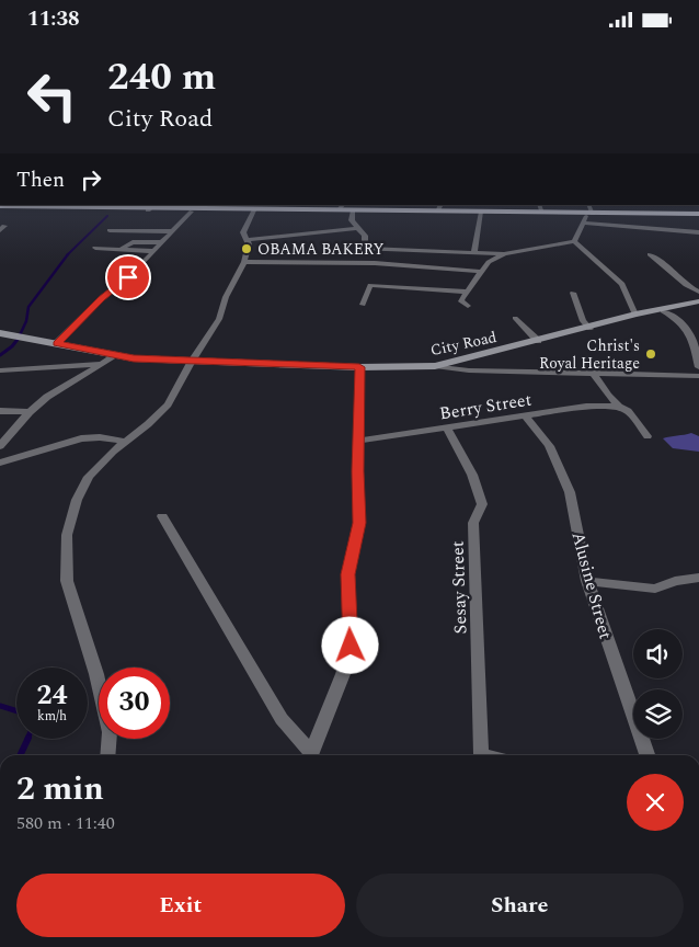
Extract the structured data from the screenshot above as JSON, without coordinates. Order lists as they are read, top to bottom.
{
  "streets": {
    "main road": ["City Road"],
    "street": ["Berry Street", "Alusine Street", "Sesay Street"]
  },
  "crossings": [
    ["Berry Street", "Alusine Street"],
    ["Berry Street", "Sesay Street"]
  ],
  "places": ["OBAMA BAKERY", "Christ's Royal Heritage"],
  "page": {
    "status": "11:38",
    "turn": ["240 m", "City Road"],
    "then": "Then",
    "speed": "24 km/h",
    "limit": "30",
    "heading": ["2 min", "580 m · 11:40"],
    "buttons": ["Exit", "Share"]
  }
}
